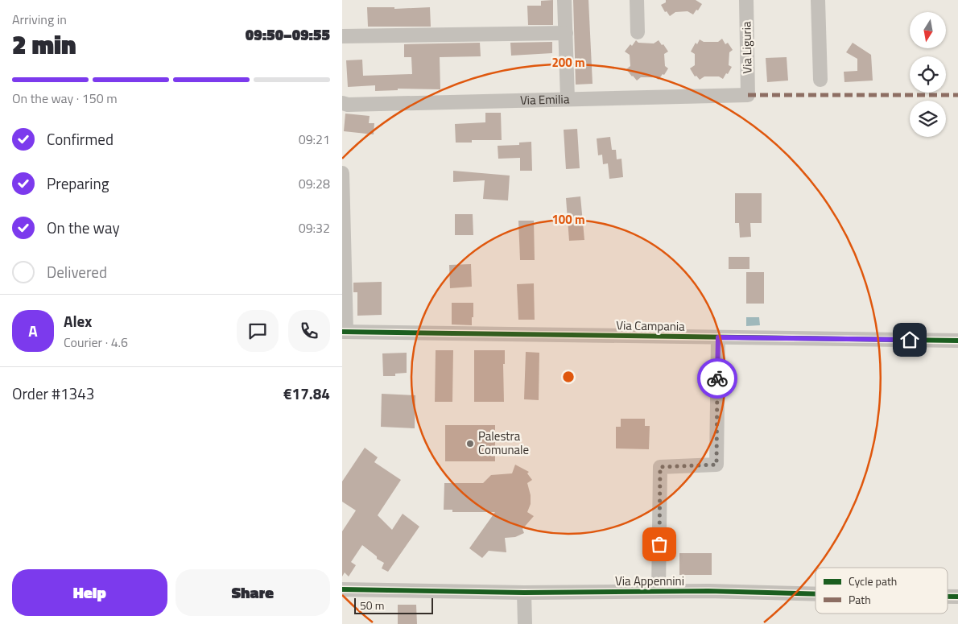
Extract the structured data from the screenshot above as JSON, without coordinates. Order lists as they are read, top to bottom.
{
  "streets": {
    "street": [
      "Via Liguria",
      "Via Emilia",
      "Via Campania",
      "Via Appennini"
    ]
  },
  "crossings": [
    ["Via Liguria", "Via Emilia"]
  ],
  "places": ["Palestra Comunale"],
  "legend": ["Cycle path", "Path"],
  "scale_bar": "50 m",
  "north": "bottom",
  "page": {
    "heading": ["2 min", "Arriving in", "09:50–09:55"],
    "panel": [
      "Alex",
      "Courier · 4.6",
      "Order #1343",
      "€17.84"
    ],
    "bar": "On the way · 150 m",
    "list": [
      ["Confirmed", "09:21"],
      ["Preparing", "09:28"],
      ["On the way", "09:32"],
      "Delivered"
    ],
    "round": "A",
    "buttons": ["Help", "Share"],
    "scale": "50 m"
  },
  "rings": ["200 m", "100 m"]
}
